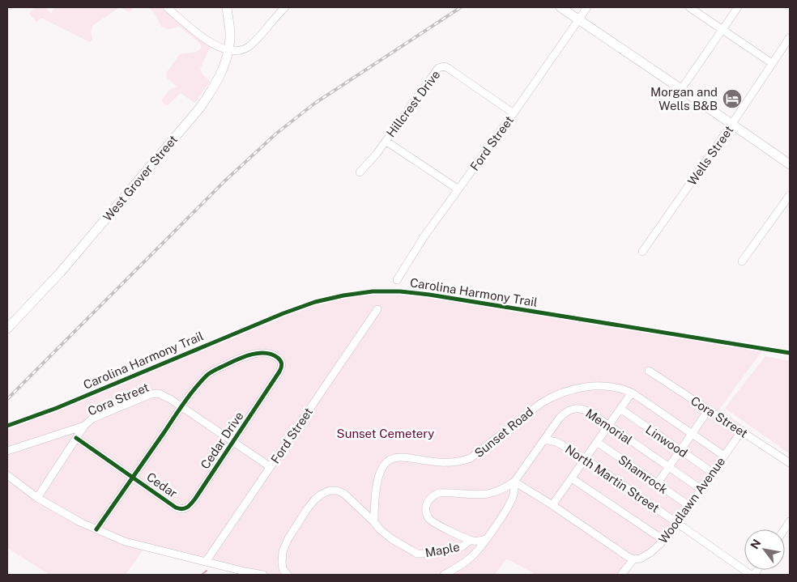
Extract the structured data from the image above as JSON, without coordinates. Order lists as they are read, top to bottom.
{
  "streets": {
    "street": [
      "Hillcrest Drive",
      "Ford Street",
      "Wells Street",
      "West Grover Street",
      "Cora Street",
      "Memorial",
      "Sunset Road",
      "Cedar Drive",
      "Linwood",
      "Shamrock",
      "North Martin Street",
      "Cedar",
      "Woodlawn Avenue",
      "Maple"
    ],
    "cycle path": ["Carolina Harmony Trail"]
  },
  "crossings": [
    ["Hillcrest Drive", "Ford Street"],
    ["Ford Street", "Cora Street"],
    ["Cora Street", "Cedar Drive"],
    ["Cora Street", "Woodlawn Avenue"],
    ["Memorial", "North Martin Street"],
    ["Memorial", "Woodlawn Avenue"],
    ["Sunset Road", "Woodlawn Avenue"],
    ["Sunset Road", "Maple"],
    ["Cedar Drive", "Cedar"],
    ["Linwood", "Woodlawn Avenue"],
    ["Shamrock", "Woodlawn Avenue"],
    ["North Martin Street", "Woodlawn Avenue"]
  ],
  "parks": ["Sunset Cemetery"],
  "places": {
    "hotel": ["Morgan and Wells B&B"]
  },
  "north": "top left"
}
